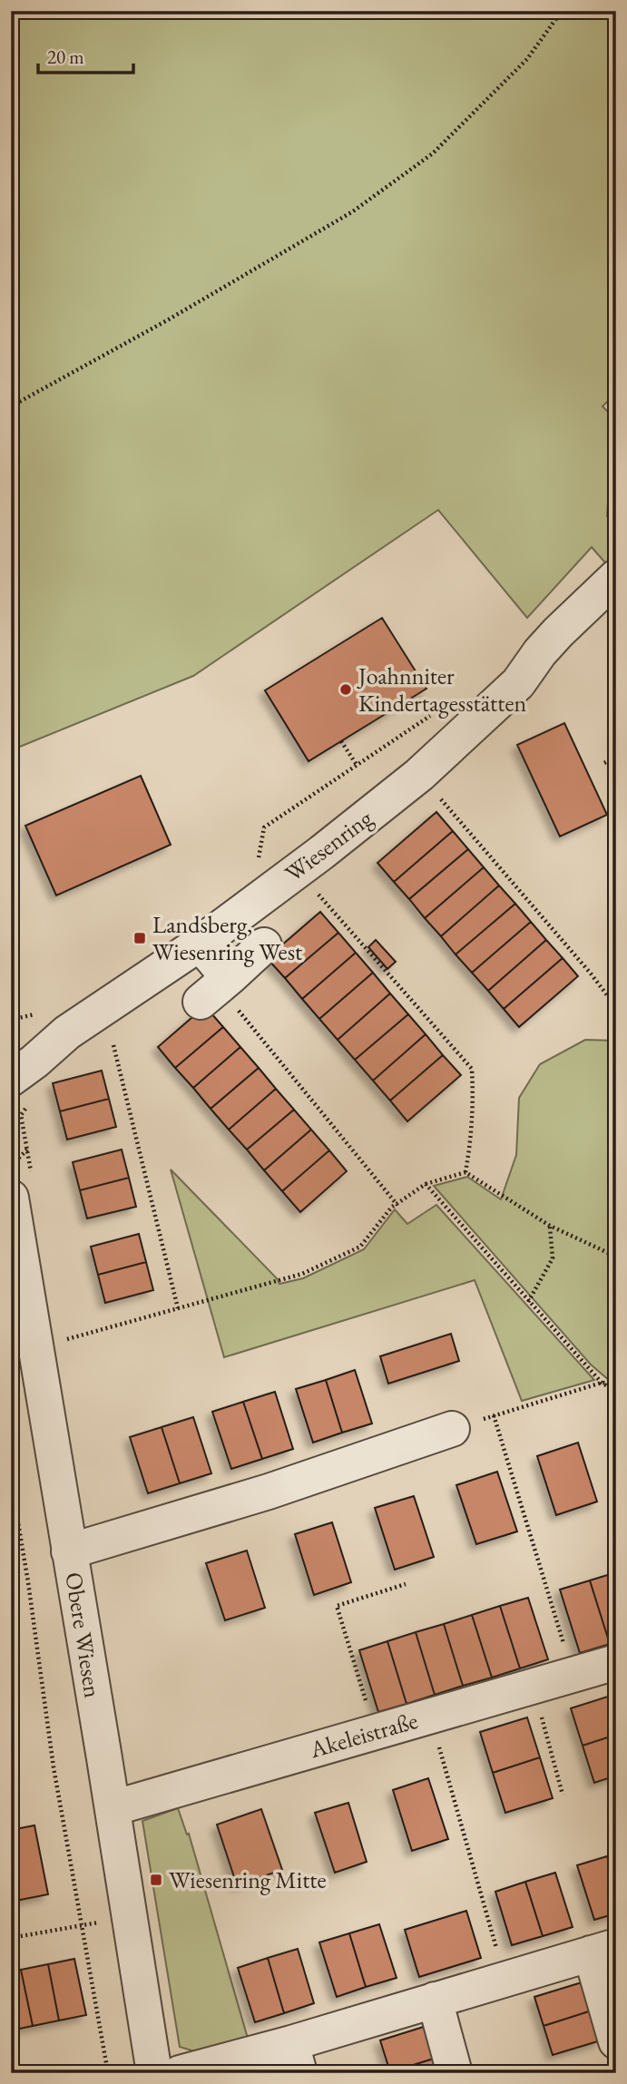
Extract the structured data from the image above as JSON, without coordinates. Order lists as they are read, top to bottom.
{
  "streets": {
    "street": ["Wiesenring", "Obere Wiesen", "Akeleistraße"]
  },
  "crossings": [
    ["Obere Wiesen", "Akeleistraße"]
  ],
  "places": {
    "other": ["Joahnniter Kindertagesstätten"],
    "transit": ["Landsberg, Wiesenring West", "Wiesenring Mitte"]
  },
  "scale_bar": "20 m"
}
